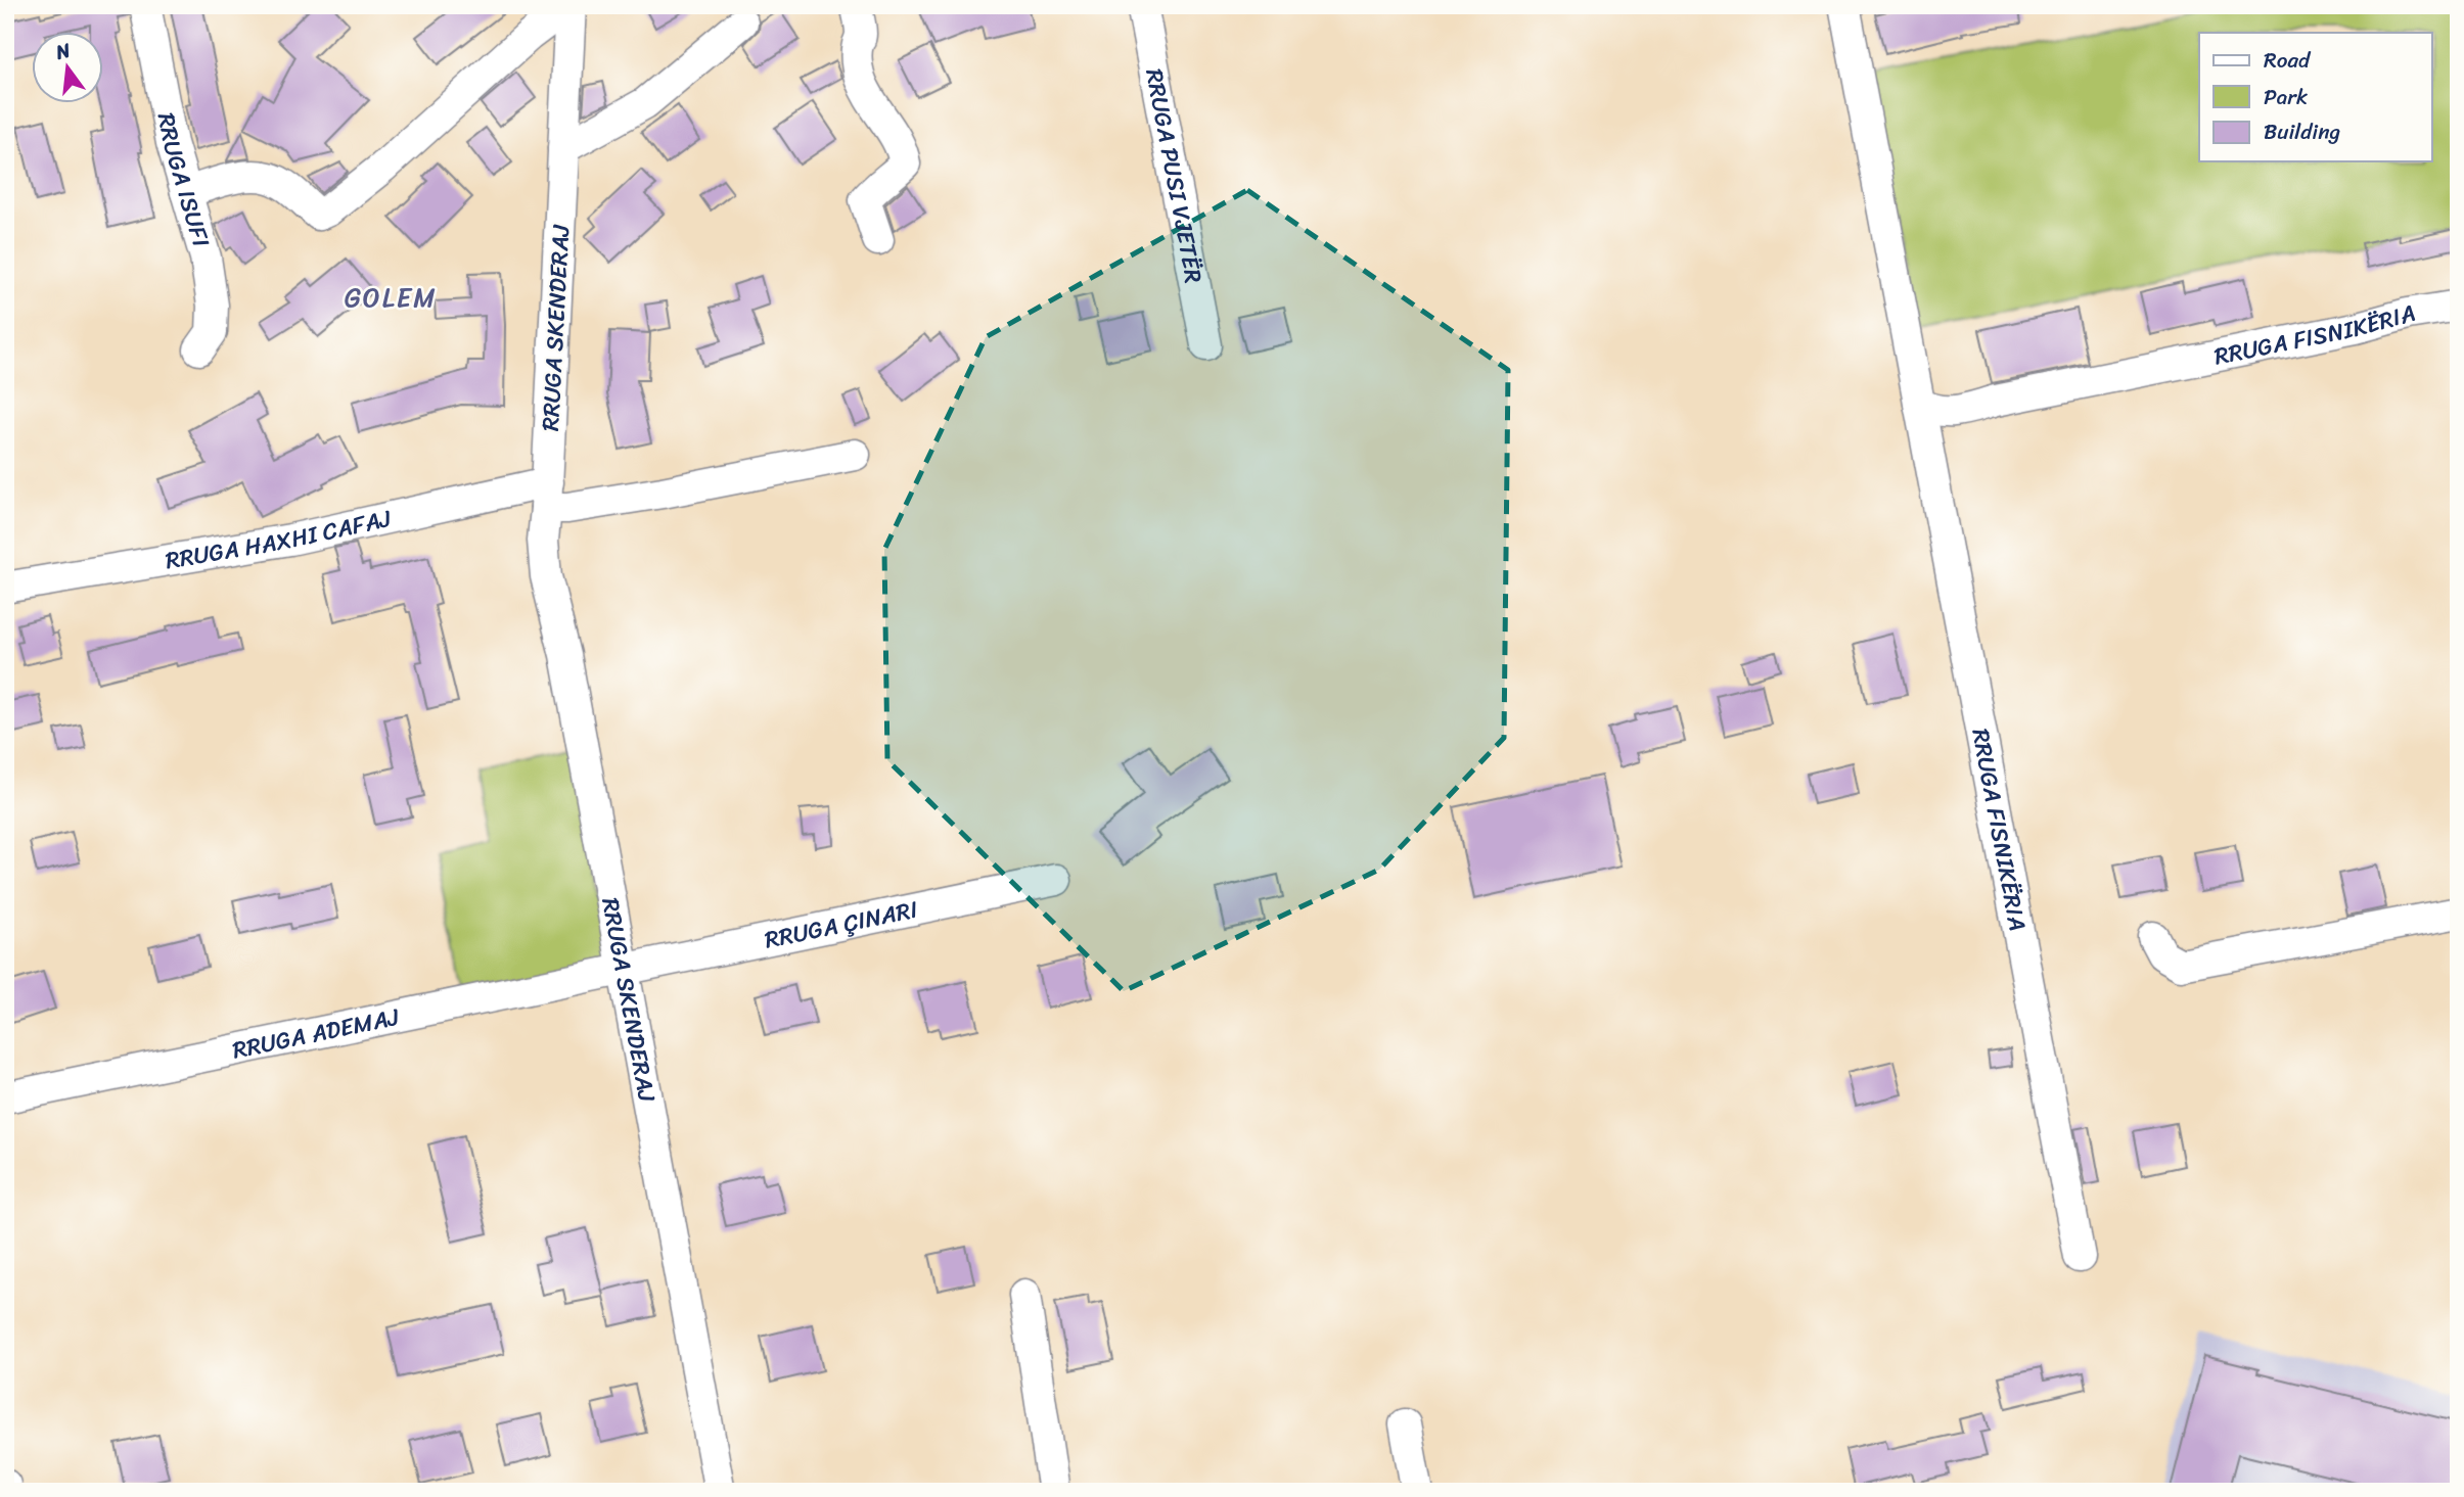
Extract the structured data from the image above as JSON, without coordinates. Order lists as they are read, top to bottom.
{
  "streets": {
    "street": [
      "RRUGA PUSI VJETËR",
      "RRUGA ISUFI",
      "RRUGA SKENDERAJ",
      "RRUGA FISNIKËRIA",
      "RRUGA HAXHI CAFAJ",
      "RRUGA ÇINARI",
      "RRUGA ADEMAJ"
    ]
  },
  "crossings": [
    ["RRUGA SKENDERAJ", "RRUGA HAXHI CAFAJ"],
    ["RRUGA SKENDERAJ", "RRUGA ÇINARI"],
    ["RRUGA SKENDERAJ", "RRUGA ADEMAJ"],
    ["RRUGA ÇINARI", "RRUGA ADEMAJ"]
  ],
  "districts": ["GOLEM"],
  "legend": ["Road", "Park", "Building"],
  "north": "top"
}
